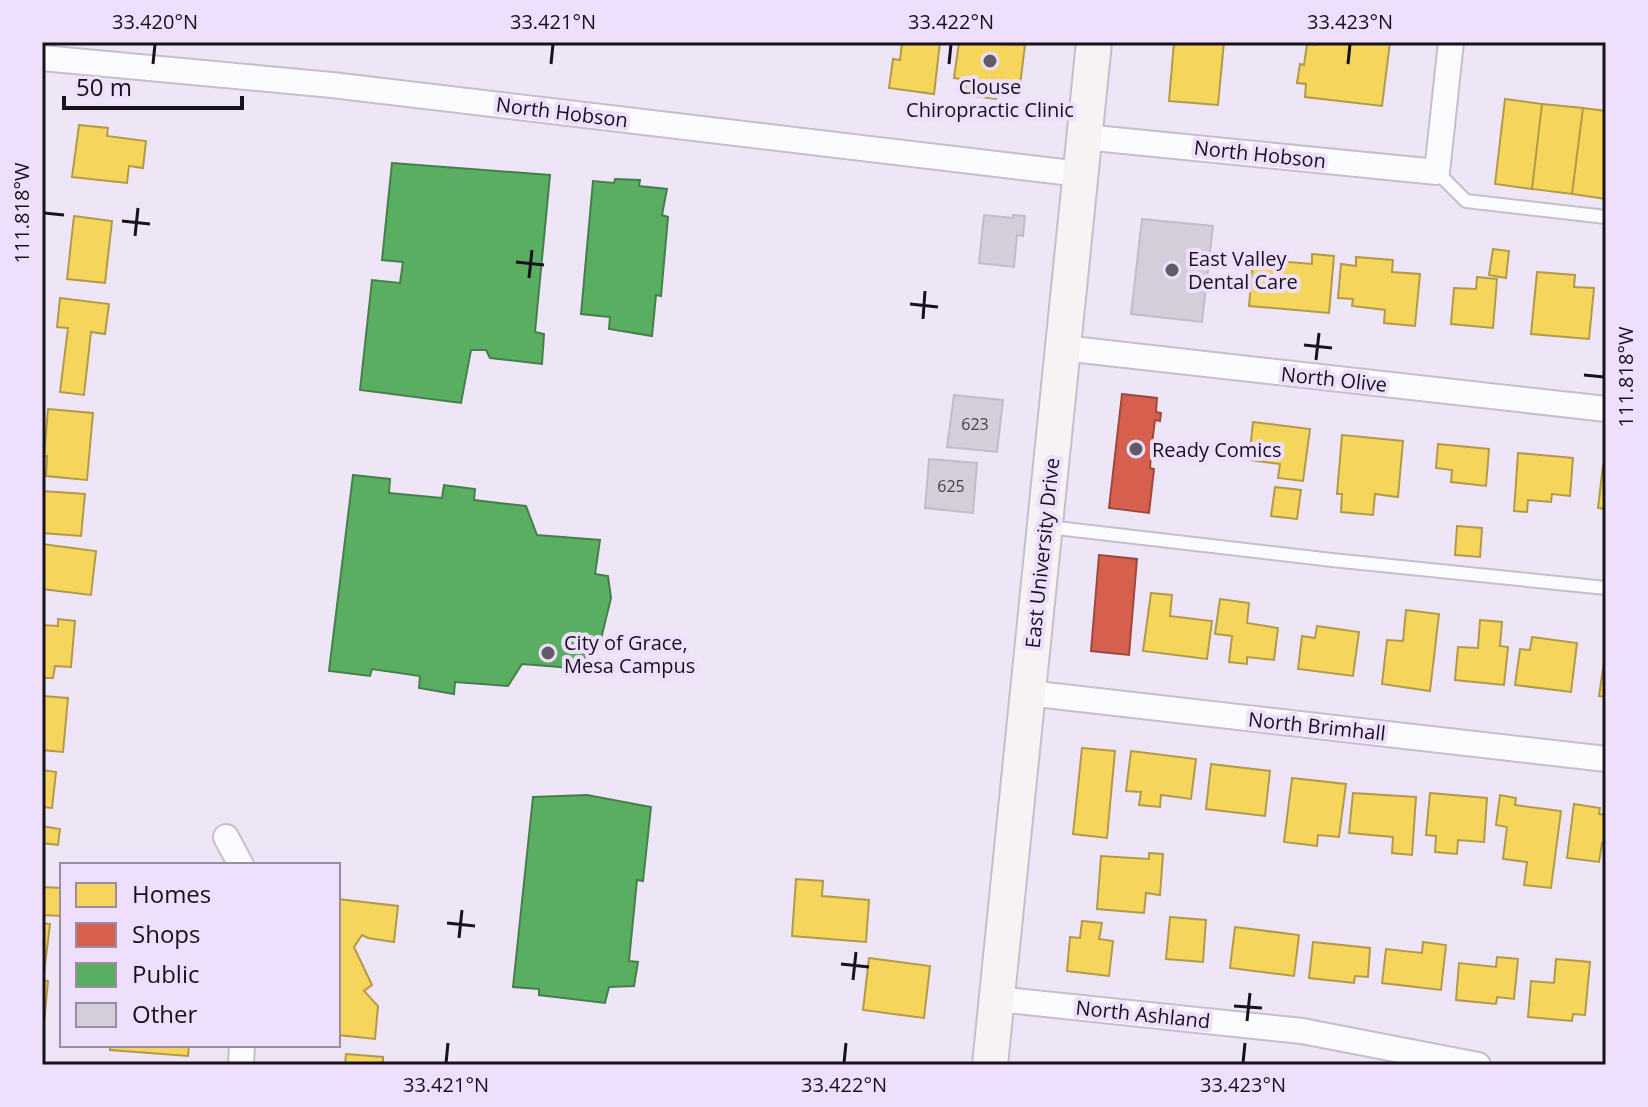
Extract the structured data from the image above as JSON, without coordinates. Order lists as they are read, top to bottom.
{
  "streets": {
    "main road": ["East University Drive"],
    "street": [
      "North Hobson",
      "North Olive",
      "North Brimhall",
      "North Ashland"
    ]
  },
  "crossings": [
    ["North Hobson", "East University Drive"],
    ["North Olive", "East University Drive"],
    ["East University Drive", "North Brimhall"],
    ["East University Drive", "North Ashland"]
  ],
  "places": [
    "Clouse Chiropractic Clinic",
    "East Valley Dental Care",
    "Ready Comics",
    "City of Grace, Mesa Campus"
  ],
  "house_numbers": ["623", "625"],
  "legend": [
    "Homes",
    "Shops",
    "Public",
    "Other"
  ],
  "scale_bar": "50 m",
  "coordinates": [
    "33.420°N",
    "33.421°N",
    "33.422°N",
    "33.423°N",
    "111.818°W"
  ]
}
